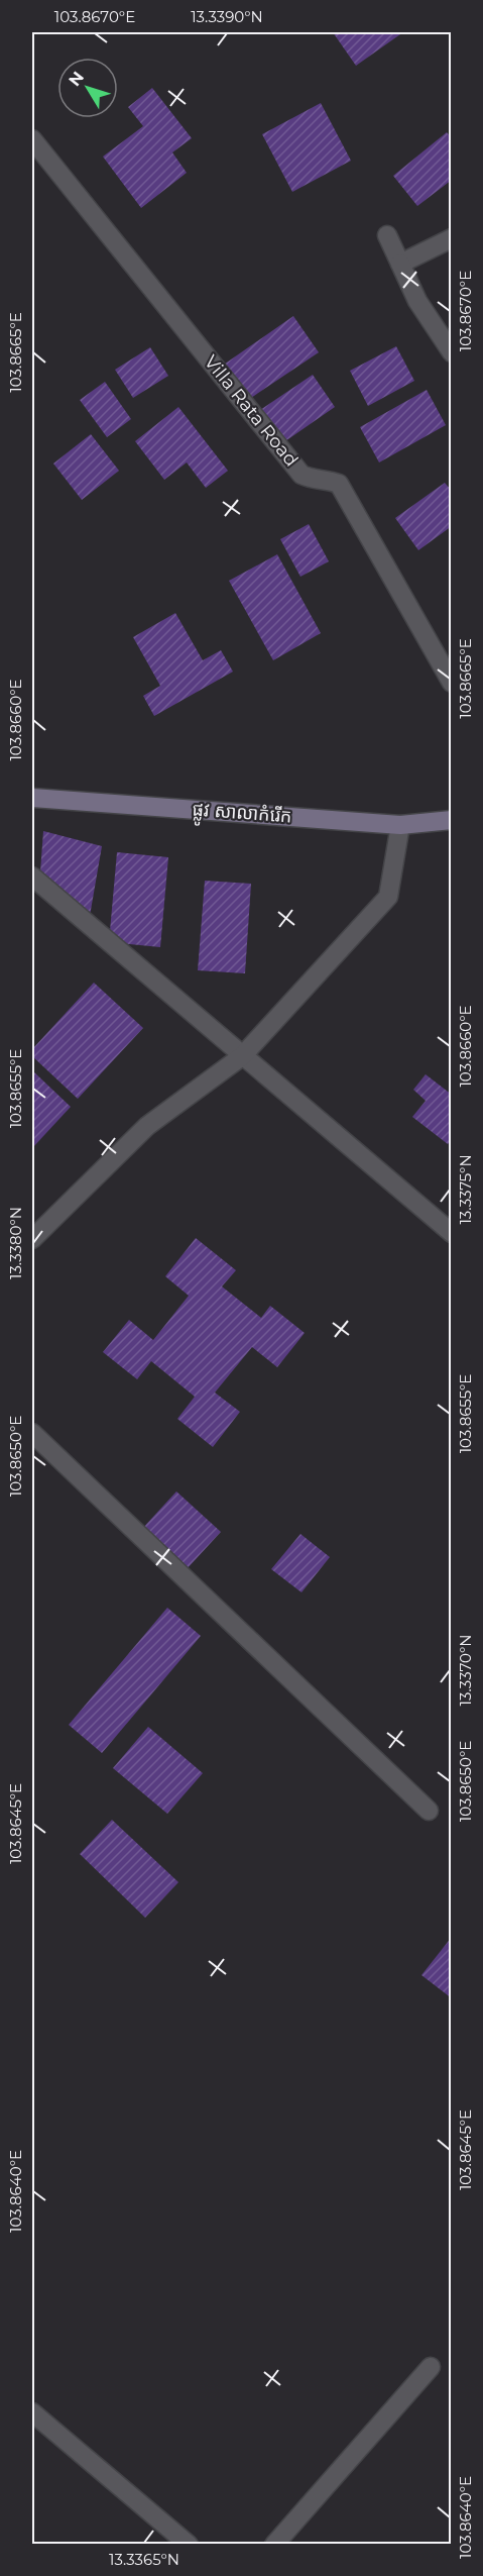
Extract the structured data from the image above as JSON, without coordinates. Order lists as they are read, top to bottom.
{
  "streets": {
    "street": ["Villa Rata Road", "ផ្លូវ សាលាកំរើក"]
  },
  "north": "top left",
  "coordinates": [
    "103.8670°E",
    "13.3390°N",
    "103.8665°E",
    "103.8660°E",
    "103.8655°E",
    "13.3375°N",
    "13.3380°N",
    "103.8650°E",
    "13.3370°N",
    "103.8645°E",
    "103.8640°E",
    "13.3365°N"
  ]
}
